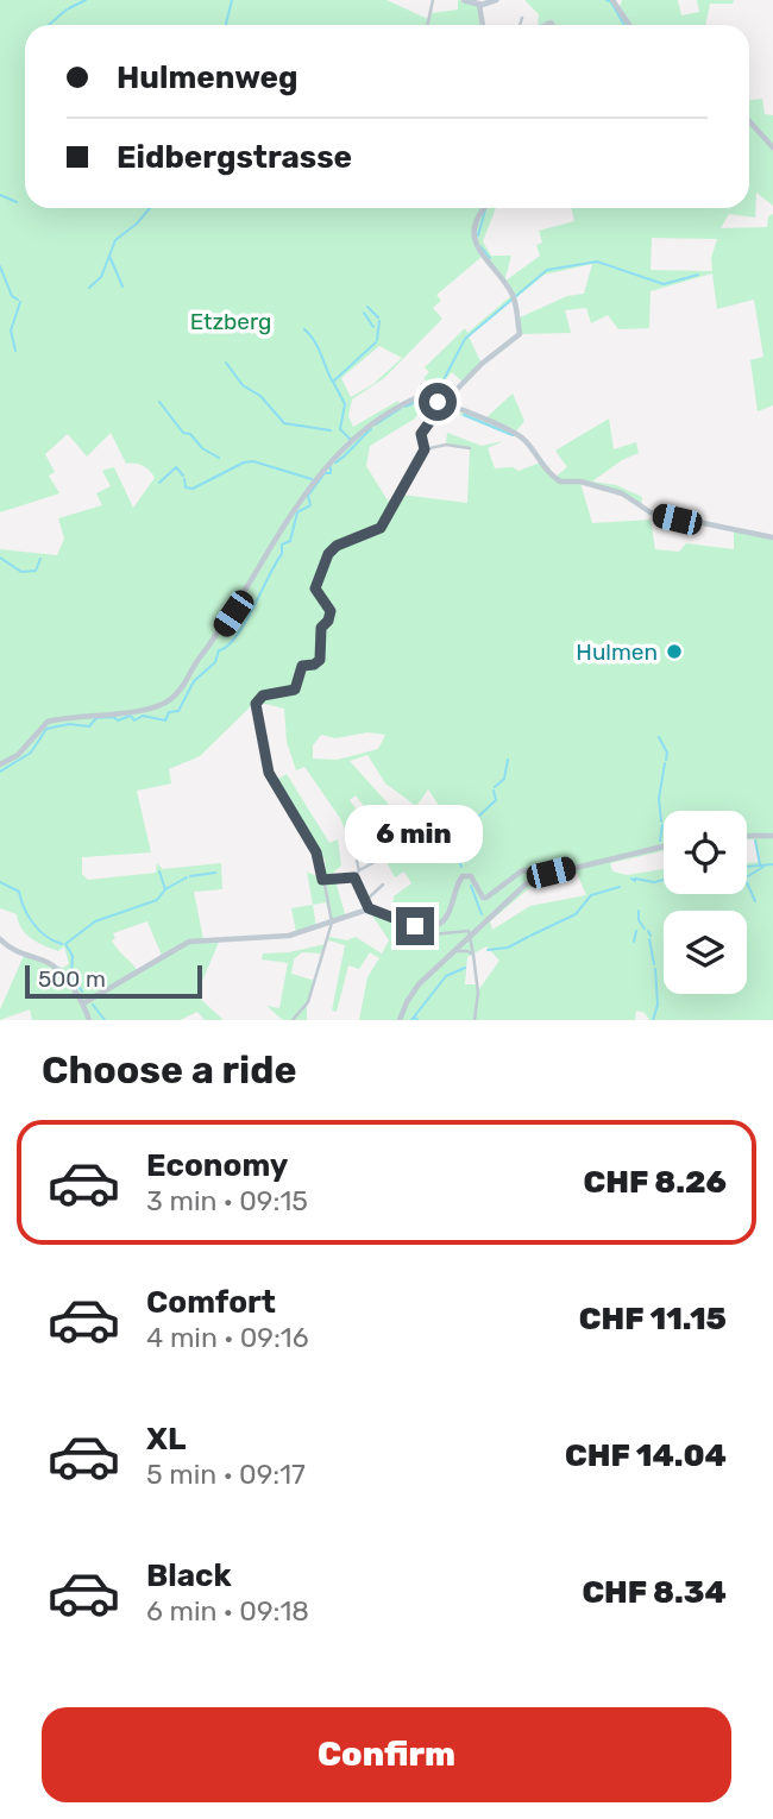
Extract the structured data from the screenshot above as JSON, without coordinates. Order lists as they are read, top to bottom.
{
  "parks": ["Etzberg"],
  "places": ["Hulmen"],
  "scale_bar": "500 m",
  "page": {
    "banner": ["Hulmenweg", "Eidbergstrasse"],
    "bubble": "6 min",
    "scale": "500 m",
    "heading": "Choose a ride",
    "list": [
      {
        "name": "Economy",
        "note": "3 min · 09:15",
        "value": "CHF 8.26"
      },
      {
        "name": "Comfort",
        "note": "4 min · 09:16",
        "value": "CHF 11.15"
      },
      {
        "name": "XL",
        "note": "5 min · 09:17",
        "value": "CHF 14.04"
      },
      {
        "name": "Black",
        "note": "6 min · 09:18",
        "value": "CHF 8.34"
      }
    ],
    "buttons": "Confirm"
  }
}
